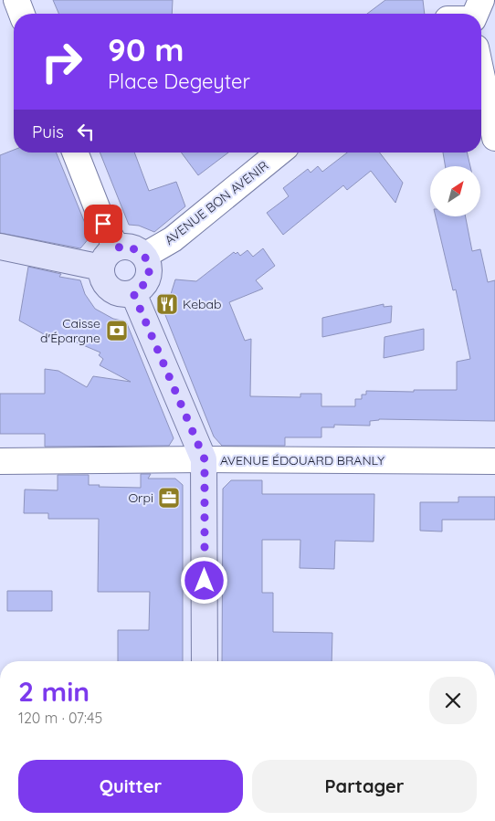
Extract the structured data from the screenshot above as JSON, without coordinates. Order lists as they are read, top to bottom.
{
  "streets": {
    "street": ["AVENUE BON AVENIR", "AVENUE ÉDOUARD BRANLY"]
  },
  "places": {
    "restaurant": ["Kebab"],
    "bank": ["Caisse d'Épargne"],
    "office": ["Orpi"]
  },
  "north": "top right",
  "page": {
    "turn": ["90 m", "Place Degeyter"],
    "then": "Puis",
    "heading": ["2 min", "120 m · 07:45"],
    "buttons": ["Quitter", "Partager"]
  }
}
